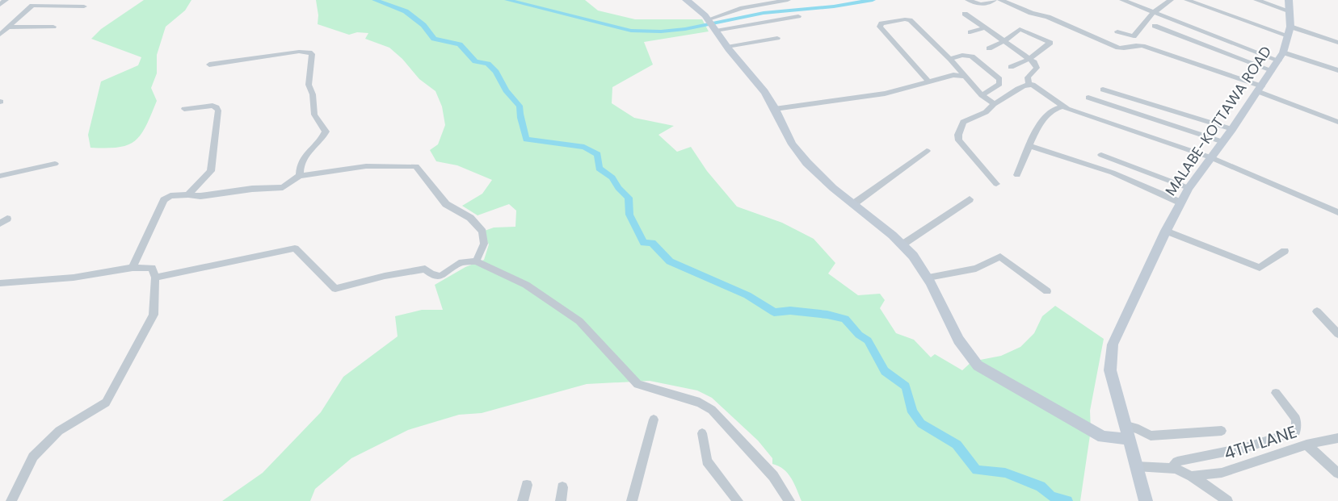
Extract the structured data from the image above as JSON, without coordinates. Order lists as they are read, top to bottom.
{
  "streets": {
    "main road": ["MALABE-KOTTAWA ROAD"],
    "street": ["4TH LANE"]
  }
}
